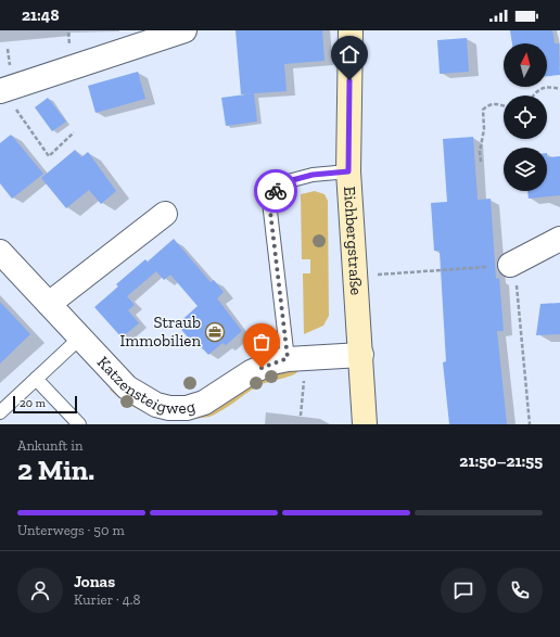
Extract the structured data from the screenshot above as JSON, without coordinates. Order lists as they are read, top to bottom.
{
  "streets": {
    "main road": ["Eichbergstraße"],
    "street": ["Katzensteigweg"]
  },
  "crossings": [
    ["Eichbergstraße", "Katzensteigweg"]
  ],
  "places": {
    "office": ["Straub Immobilien"]
  },
  "scale_bar": "20 m",
  "north": "top",
  "page": {
    "status": "21:48",
    "scale": "20 m",
    "heading": ["2 Min.", "Ankunft in", "21:50–21:55"],
    "panel": ["Jonas", "Kurier · 4.8"],
    "bar": "Unterwegs · 50 m"
  }
}
